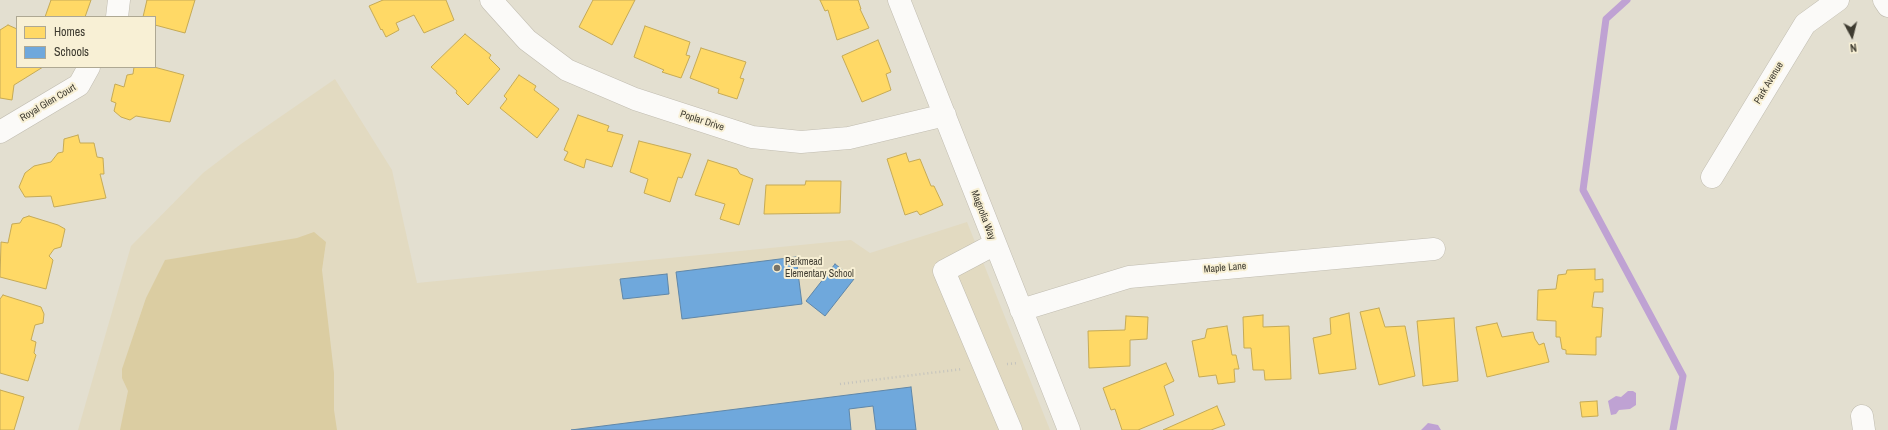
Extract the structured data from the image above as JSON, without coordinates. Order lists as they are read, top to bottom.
{
  "streets": {
    "street": [
      "Park Avenue",
      "Royal Glen Court",
      "Poplar Drive",
      "Magnolia Way",
      "Maple Lane"
    ]
  },
  "crossings": [
    ["Poplar Drive", "Magnolia Way"],
    ["Magnolia Way", "Maple Lane"]
  ],
  "places": ["Parkmead Elementary School"],
  "legend": ["Homes", "Schools"],
  "north": "bottom"
}
